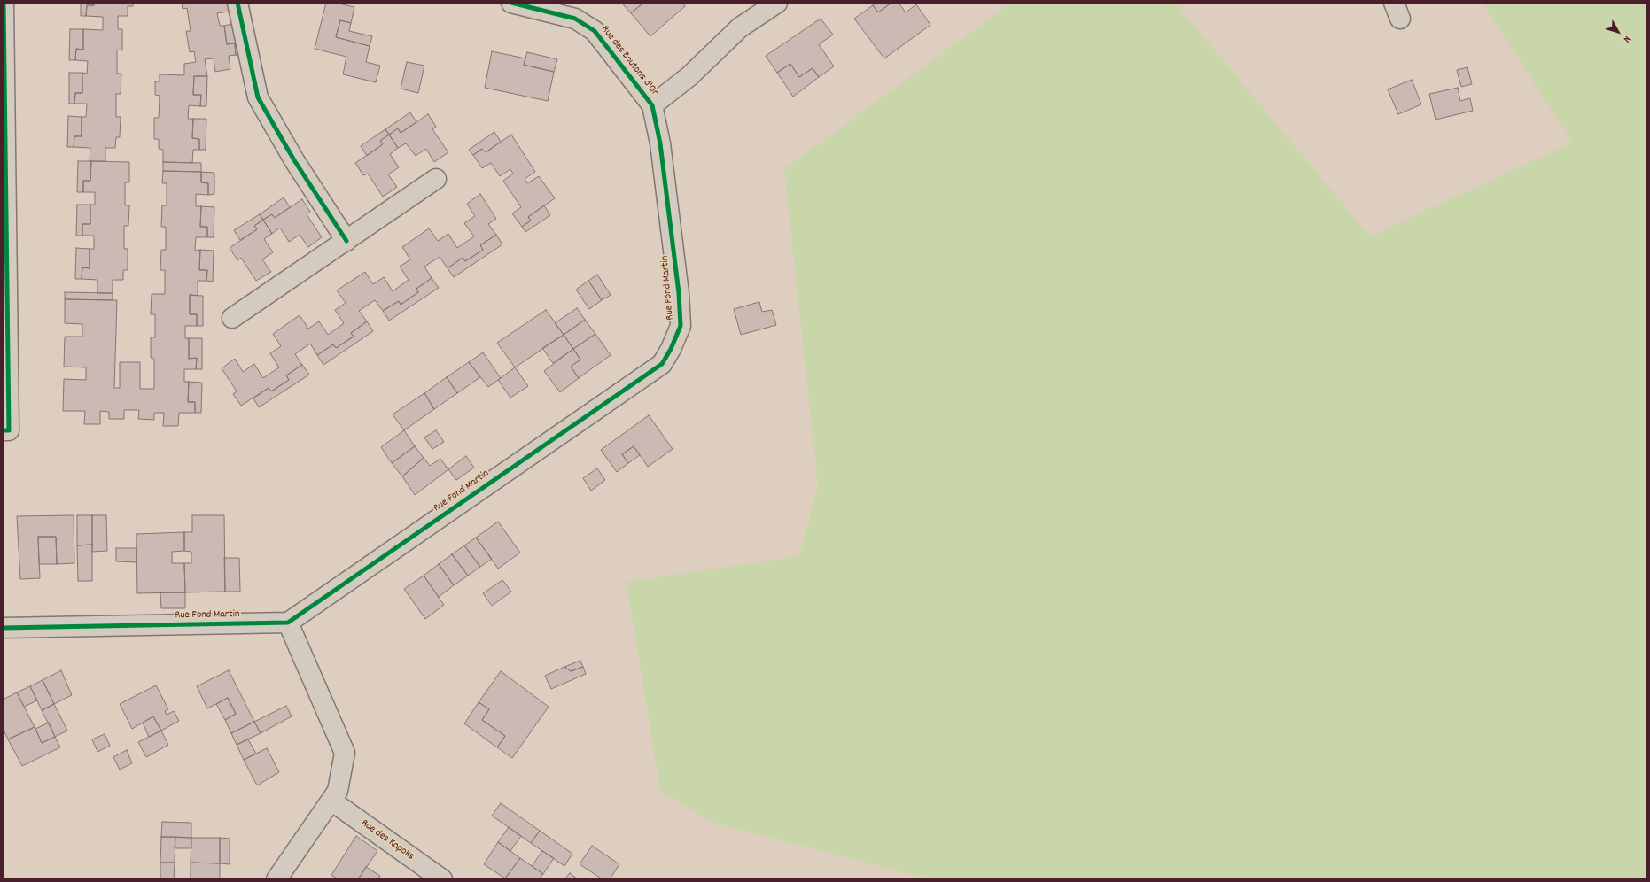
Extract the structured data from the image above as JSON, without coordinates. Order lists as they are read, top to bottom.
{
  "streets": {
    "street": ["Rue des Boutons d'Or", "Rue Fond Martin", "Rue des Kapoks"]
  },
  "crossings": [
    ["Rue des Boutons d'Or", "Rue Fond Martin"]
  ],
  "north": "bottom right"
}
